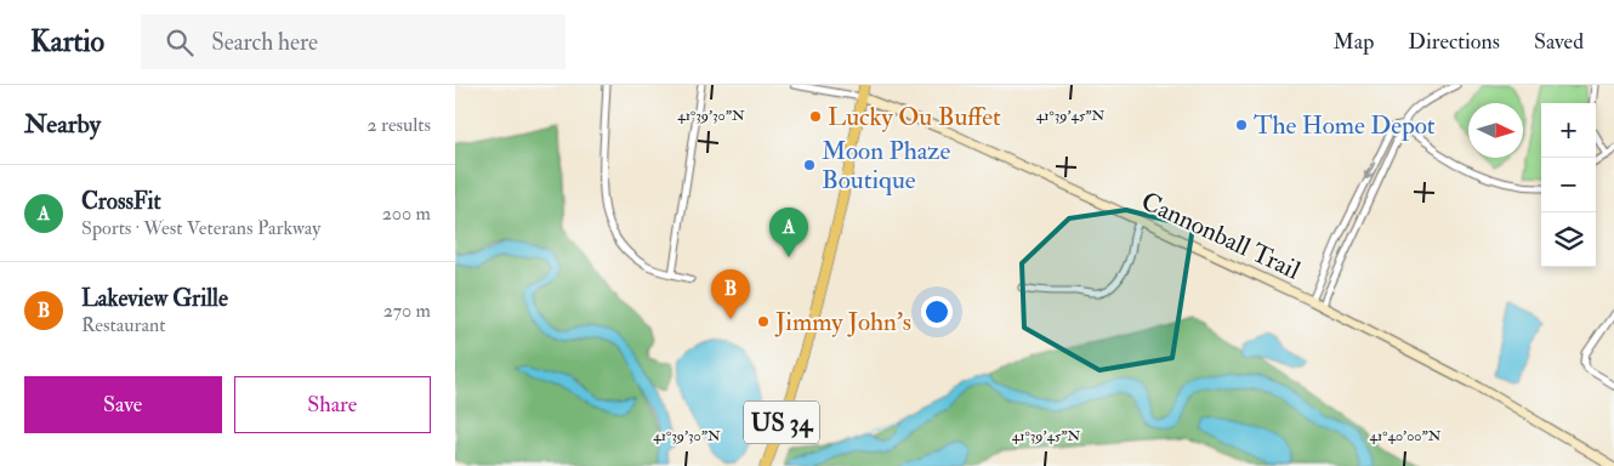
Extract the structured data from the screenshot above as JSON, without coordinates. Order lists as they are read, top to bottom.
{
  "streets": {
    "main road": ["Cannonball Trail", "US 34"]
  },
  "crossings": [
    ["Cannonball Trail", "US 34"]
  ],
  "places": [
    "Lucky Ou Buffet",
    "The Home Depot",
    "Moon Phaze Boutique",
    "Jimmy John's"
  ],
  "north": "right",
  "page": {
    "header": "Kartio",
    "search": "Search here",
    "nav": ["Map", "Directions", "Saved"],
    "heading": ["Nearby", "2 results"],
    "map_buttons": ["+", "−"],
    "list": [
      {
        "mark": "A",
        "name": "CrossFit",
        "note": "Sports · West Veterans Parkway",
        "value": "200 m"
      },
      {
        "mark": "B",
        "name": "Lakeview Grille",
        "note": "Restaurant",
        "value": "270 m"
      }
    ],
    "pins": ["A", "B"],
    "buttons": ["Save", "Share"]
  },
  "coordinates": ["41°39'30\"N", "41°39'45\"N", "41°40'00\"N"]
}
